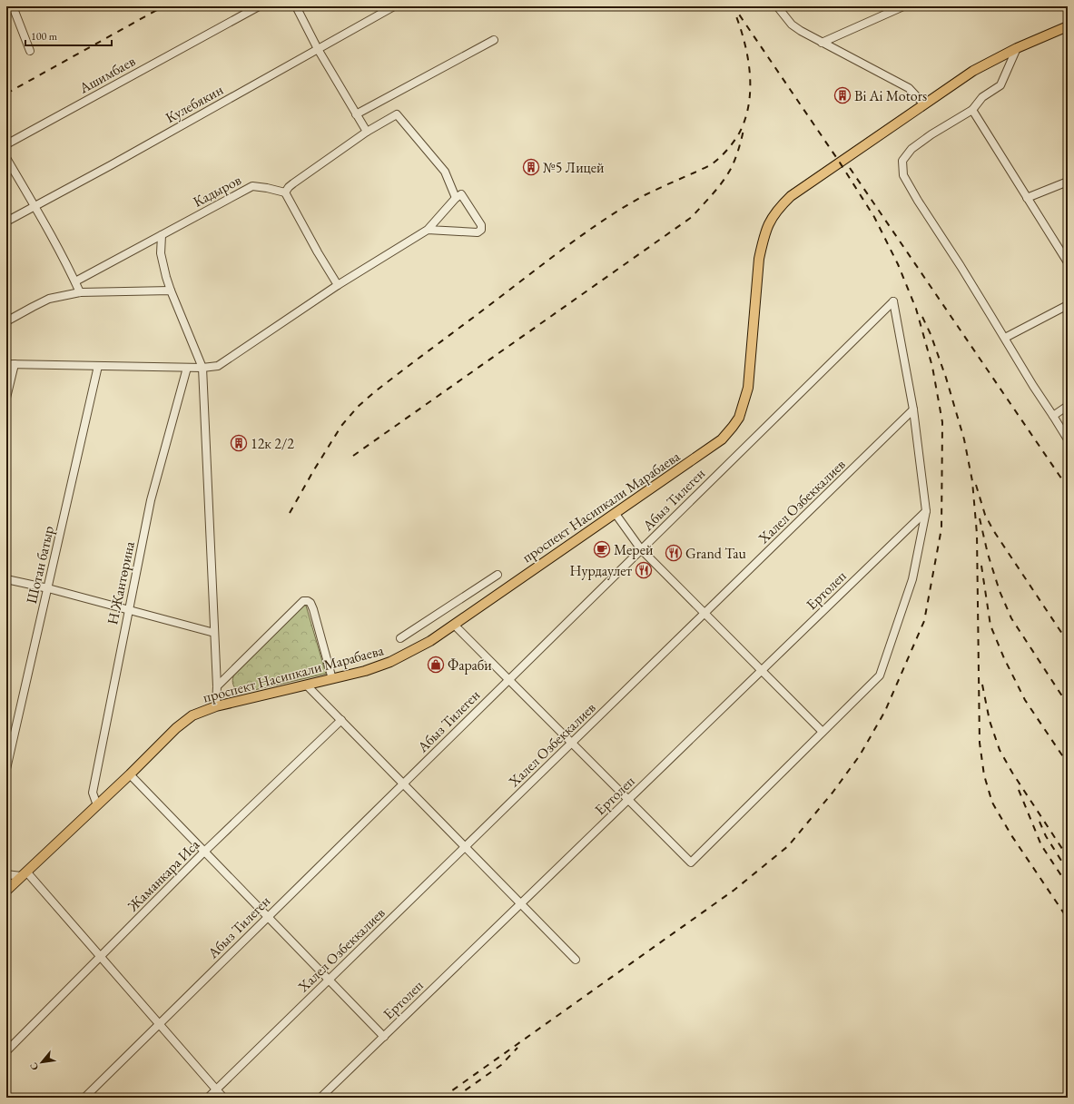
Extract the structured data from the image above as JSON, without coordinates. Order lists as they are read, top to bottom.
{
  "streets": {
    "main road": ["проспект Насипкали Марабаева"],
    "street": [
      "Ашимбаев",
      "Кулебякин",
      "Кадыров",
      "Абыз Тилеген",
      "Халел Озбеккалиев",
      "Шотан батыр",
      "Н.Жантөрина",
      "Ертолеп",
      "Жаманкара Иса"
    ]
  },
  "crossings": [
    ["Абыз Тилеген", "Халел Озбеккалиев"],
    ["проспект Насипкали Марабаева", "Н.Жантөрина"]
  ],
  "places": {
    "building": ["Bi Ai Motors", "№5 Лицей", "12к 2/2"],
    "cafe": ["Мерей"],
    "restaurant": ["Grand Tau", "Нурдаулет"],
    "shop": ["Фараби"]
  },
  "scale_bar": "100 m",
  "north": "bottom left"
}
